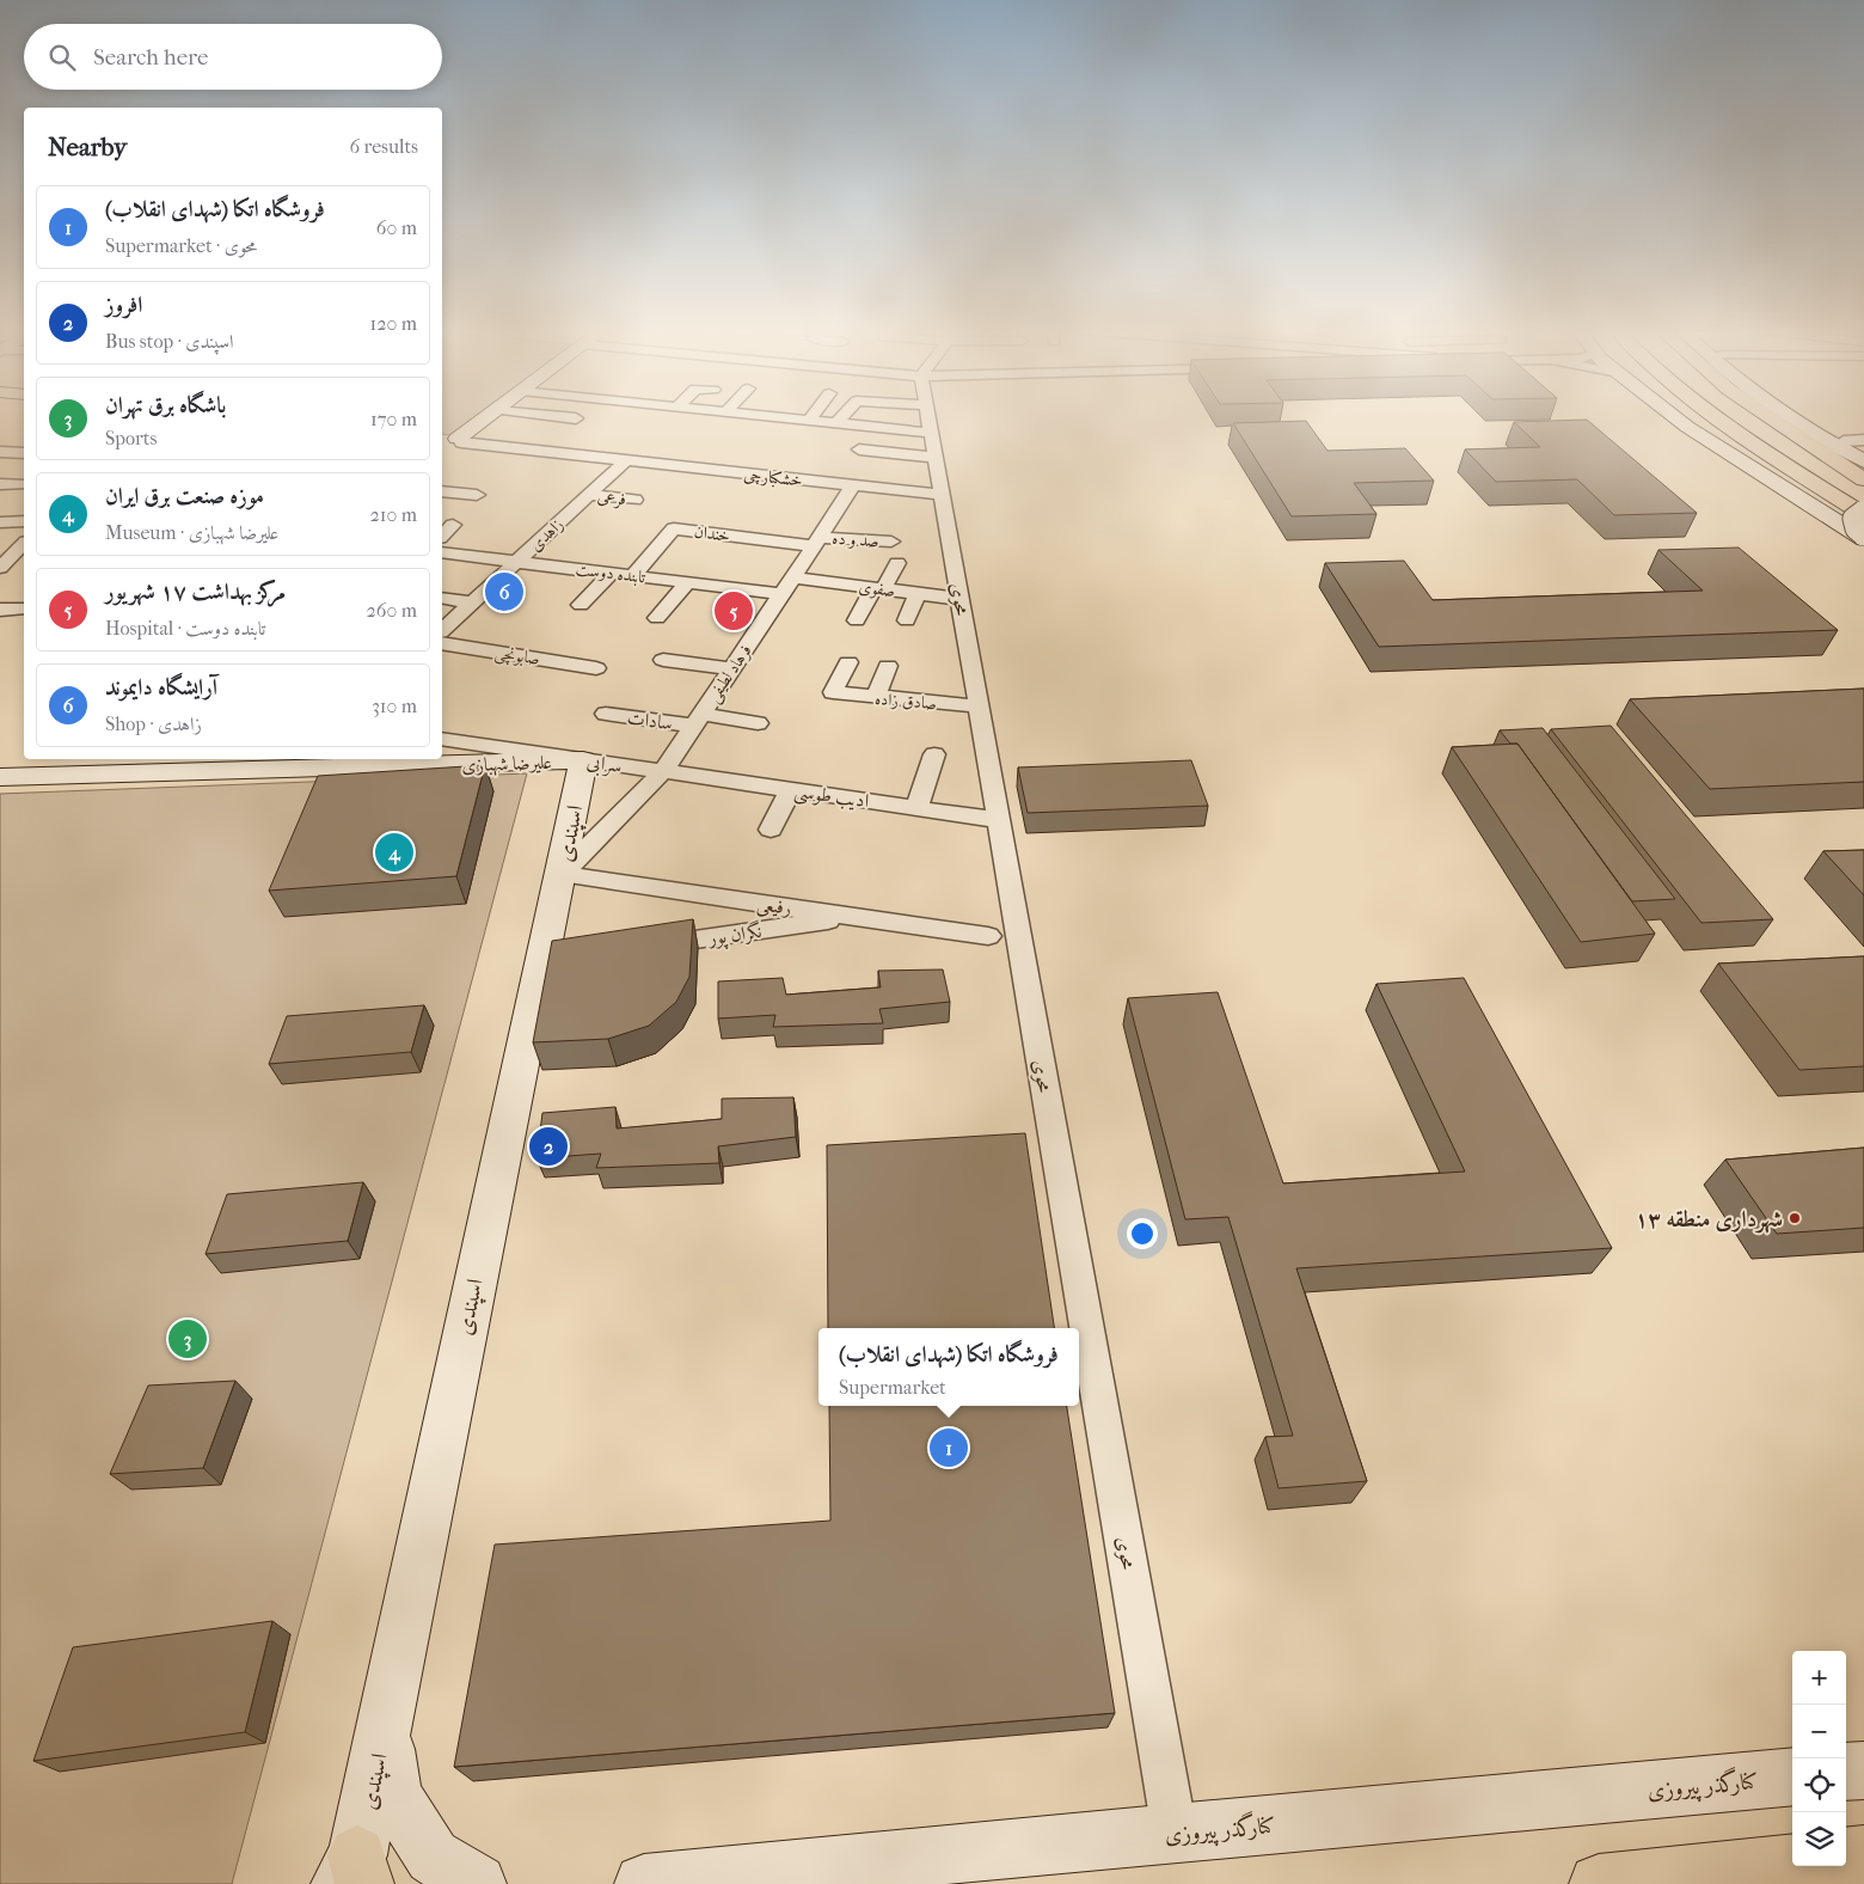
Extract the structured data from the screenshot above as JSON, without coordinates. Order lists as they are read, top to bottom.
{
  "streets": {
    "main road": ["علیرضا شهبازی", "اسپندی", "کنارگذر پیروزی"],
    "street": [
      "خشکبارچی",
      "فرعی",
      "خندان",
      "زاهدی",
      "صد و ده",
      "تابنده دوست",
      "صفوی",
      "محوی",
      "صابونچی",
      "فرهاد لطیفی",
      "صادق زاده",
      "سادات",
      "سرابی",
      "ادیب طوسی",
      "رفیعی",
      "نگران پور"
    ]
  },
  "crossings": [
    ["خشکبارچی", "زاهدی"],
    ["خشکبارچی", "محوی"],
    ["خشکبارچی", "فرهاد لطیفی"],
    ["فرعی", "زاهدی"],
    ["خندان", "صد و ده"],
    ["خندان", "تابنده دوست"],
    ["خندان", "فرهاد لطیفی"],
    ["زاهدی", "تابنده دوست"],
    ["صد و ده", "فرهاد لطیفی"],
    ["تابنده دوست", "فرهاد لطیفی"],
    ["صفوی", "محوی"],
    ["صفوی", "فرهاد لطیفی"],
    ["محوی", "صادق زاده"],
    ["محوی", "ادیب طوسی"],
    ["محوی", "کنارگذر پیروزی"],
    ["فرهاد لطیفی", "سادات"],
    ["فرهاد لطیفی", "سرابی"],
    ["فرهاد لطیفی", "ادیب طوسی"],
    ["فرهاد لطیفی", "اسپندی"],
    ["فرهاد لطیفی", "رفیعی"],
    ["علیرضا شهبازی", "سرابی"],
    ["علیرضا شهبازی", "اسپندی"],
    ["سرابی", "ادیب طوسی"],
    ["سرابی", "اسپندی"],
    ["اسپندی", "رفیعی"],
    ["رفیعی", "نگران پور"]
  ],
  "places": ["شهرداری منطقه ۱۳"],
  "page": {
    "search": "Search here",
    "heading": ["Nearby", "6 results"],
    "list": [
      {
        "mark": "1",
        "name": "فروشگاه اتکا (شهدای انقلاب)",
        "note": "Supermarket · محوی",
        "value": "60 m"
      },
      {
        "mark": "2",
        "name": "افروز",
        "note": "Bus stop · اسپندی",
        "value": "120 m"
      },
      {
        "mark": "3",
        "name": "باشگاه برق تهران",
        "note": "Sports",
        "value": "170 m"
      },
      {
        "mark": "4",
        "name": "موزه صنعت برق ایران",
        "note": "Museum · علیرضا شهبازی",
        "value": "210 m"
      },
      {
        "mark": "5",
        "name": "مرکز بهداشت ۱۷ شهریور",
        "note": "Hospital · تابنده دوست",
        "value": "260 m"
      },
      {
        "mark": "6",
        "name": "آرایشگاه دایموند",
        "note": "Shop · زاهدی",
        "value": "310 m"
      }
    ],
    "pins": [
      "6",
      "5",
      "4",
      "2",
      "3",
      "1"
    ],
    "popup": ["فروشگاه اتکا (شهدای انقلاب)", "Supermarket"],
    "map_buttons": ["+", "−"]
  }
}
